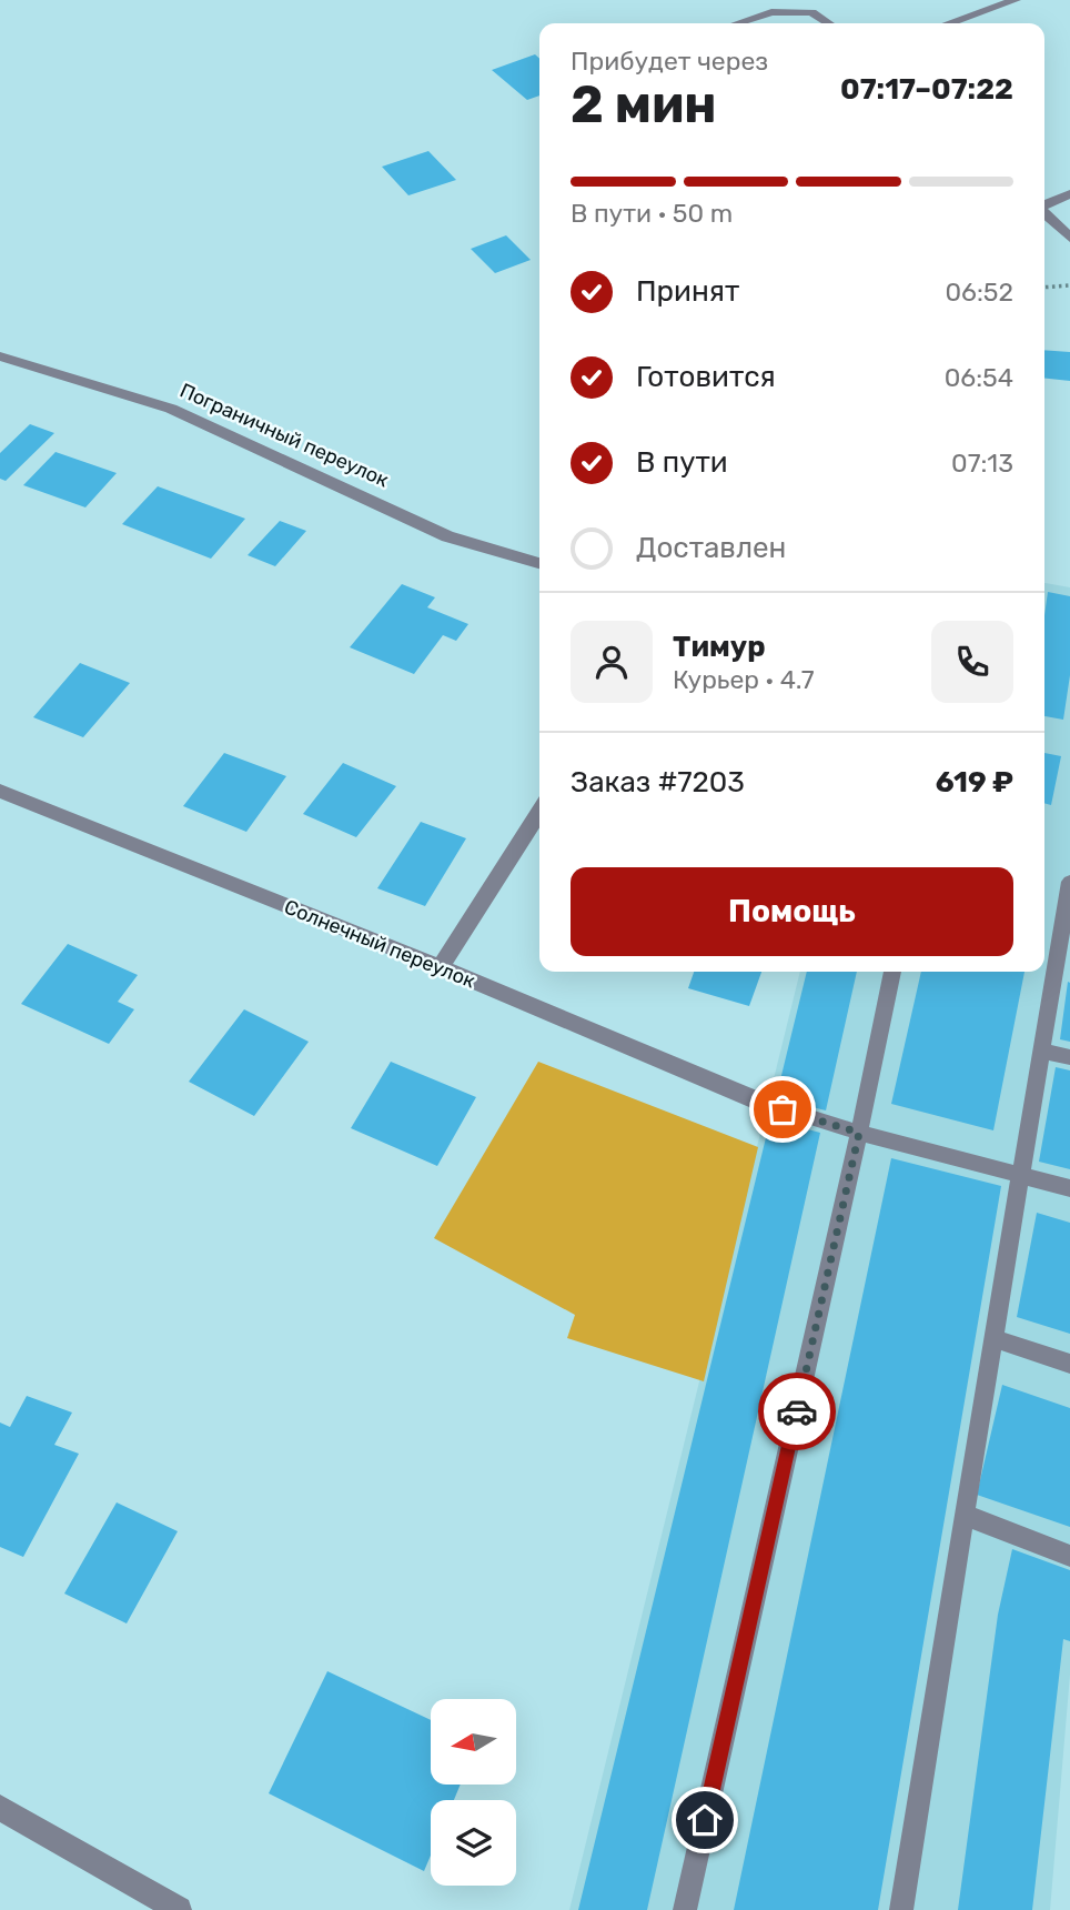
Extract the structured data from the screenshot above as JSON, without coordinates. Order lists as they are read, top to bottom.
{
  "streets": {
    "street": ["Пограничный переулок", "Солнечный переулок"]
  },
  "north": "left",
  "page": {
    "heading": ["2 мин", "Прибудет через", "07:17–07:22"],
    "panel": [
      "Тимур",
      "Курьер · 4.7",
      "Заказ #7203",
      "619 ₽"
    ],
    "bar": "В пути · 50 m",
    "list": [
      ["Принят", "06:52"],
      ["Готовится", "06:54"],
      ["В пути", "07:13"],
      "Доставлен"
    ],
    "buttons": "Помощь"
  }
}
